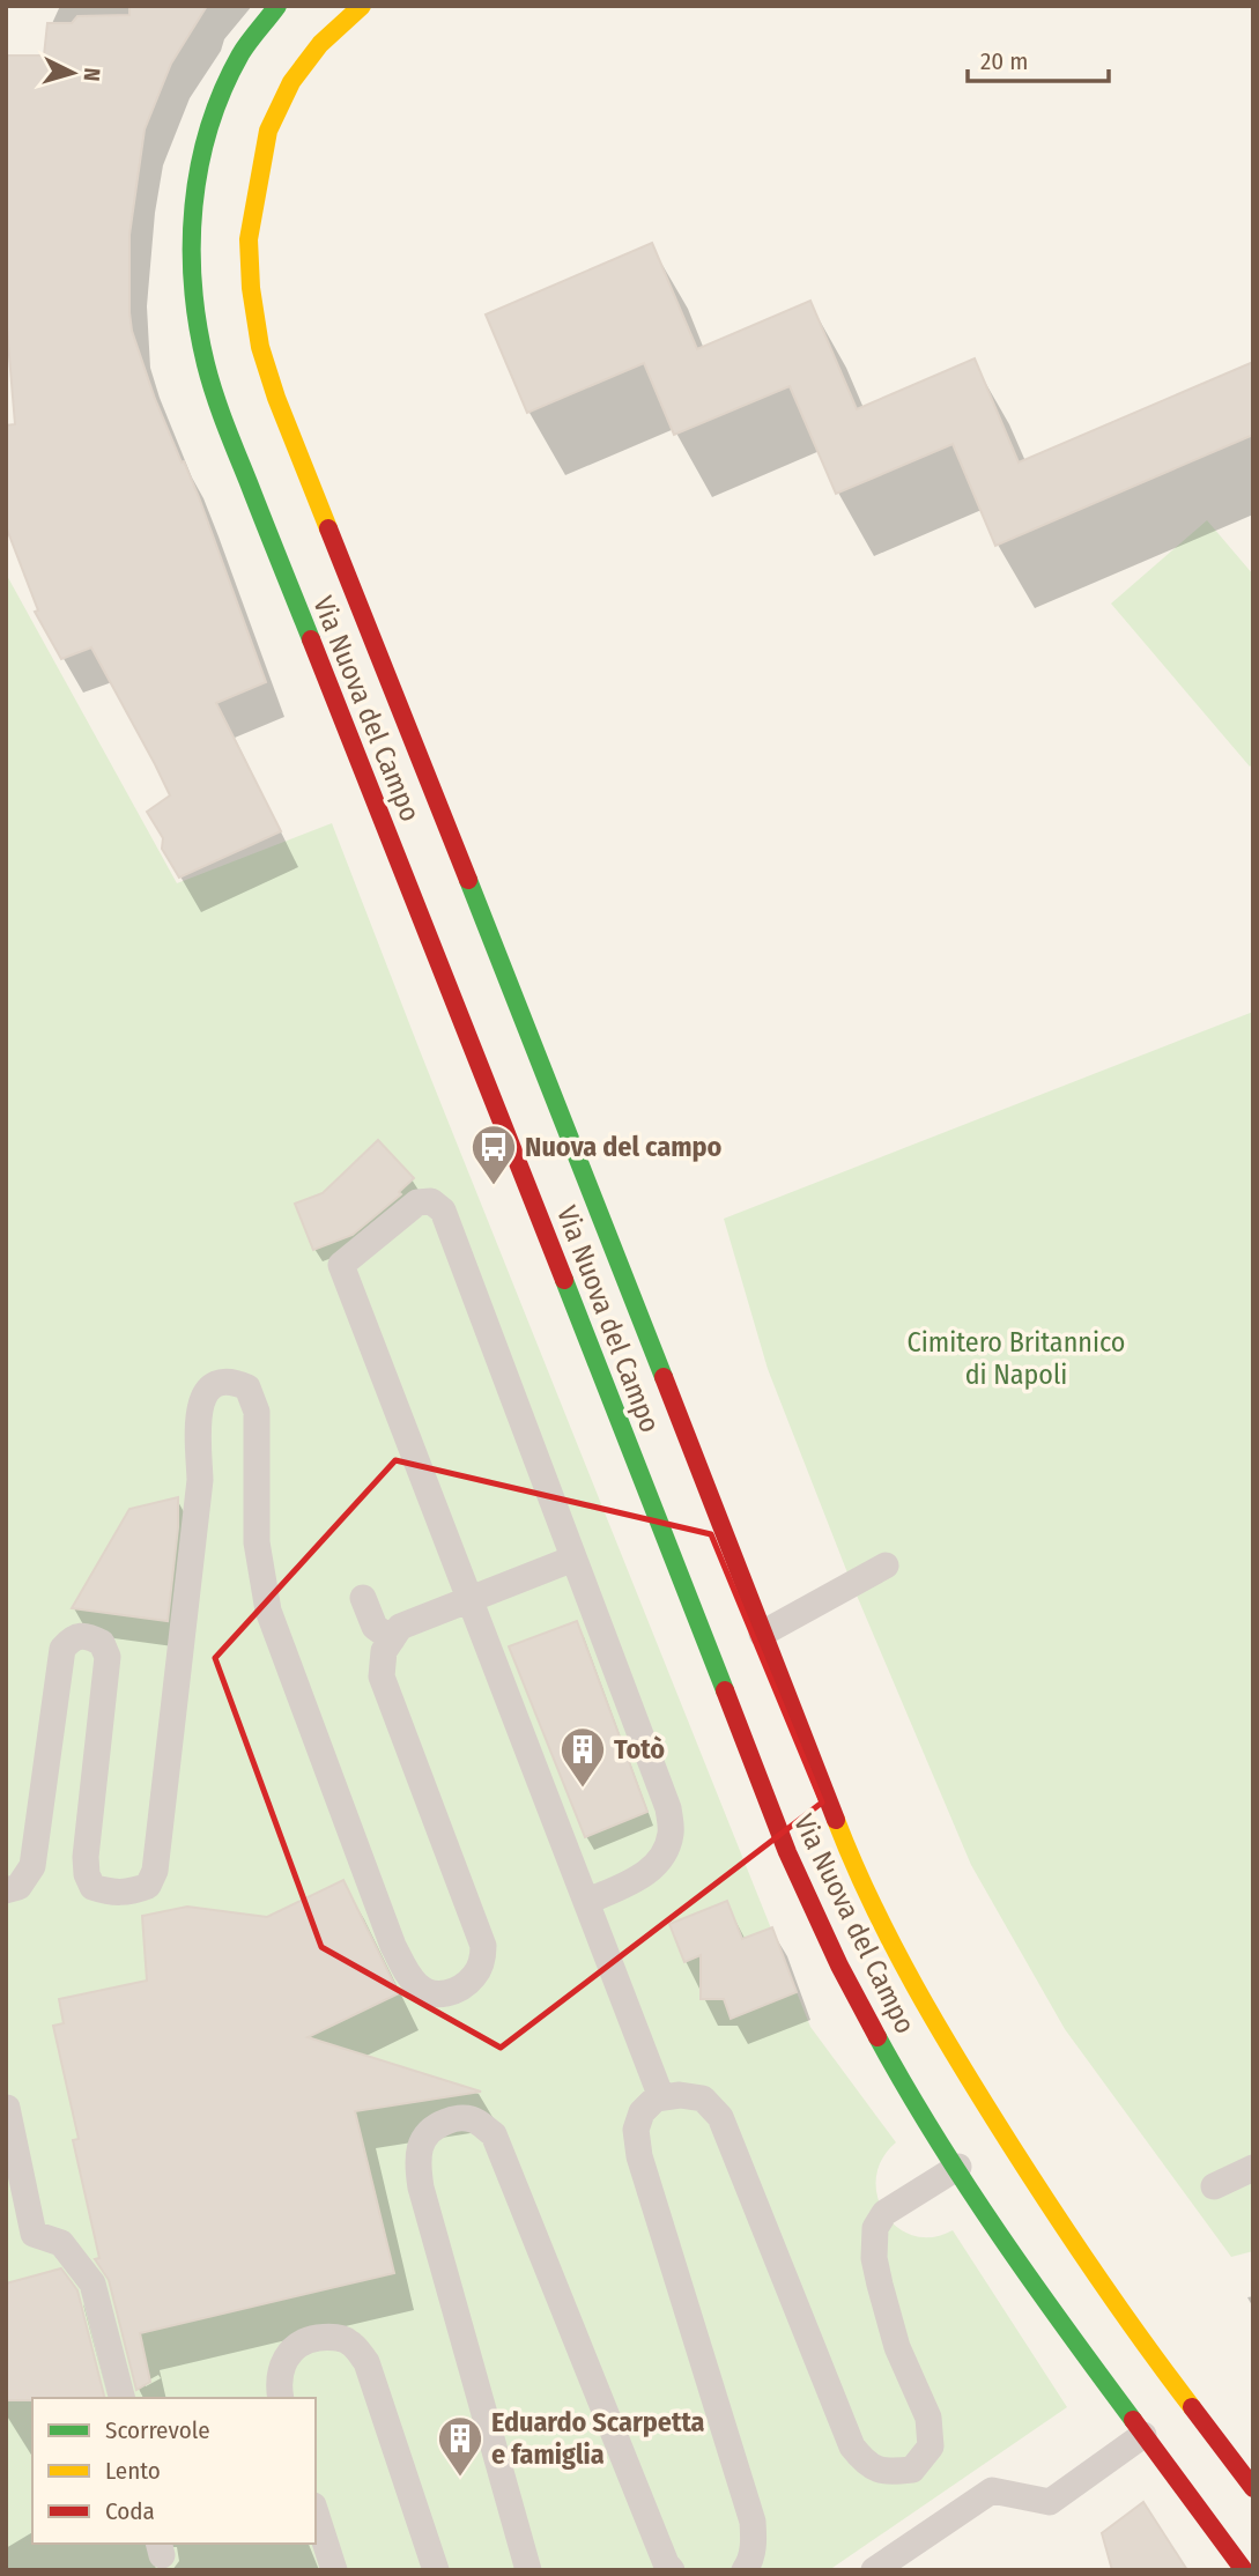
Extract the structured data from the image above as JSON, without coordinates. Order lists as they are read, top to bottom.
{
  "streets": {
    "main road": ["Via Nuova del Campo"]
  },
  "parks": ["Cimitero Britannico di Napoli"],
  "places": {
    "bus stop": ["Nuova del campo"],
    "building": ["Totò", "Eduardo Scarpetta e famiglia"]
  },
  "legend": ["Scorrevole", "Lento", "Coda"],
  "scale_bar": "20 m",
  "north": "right"
}
